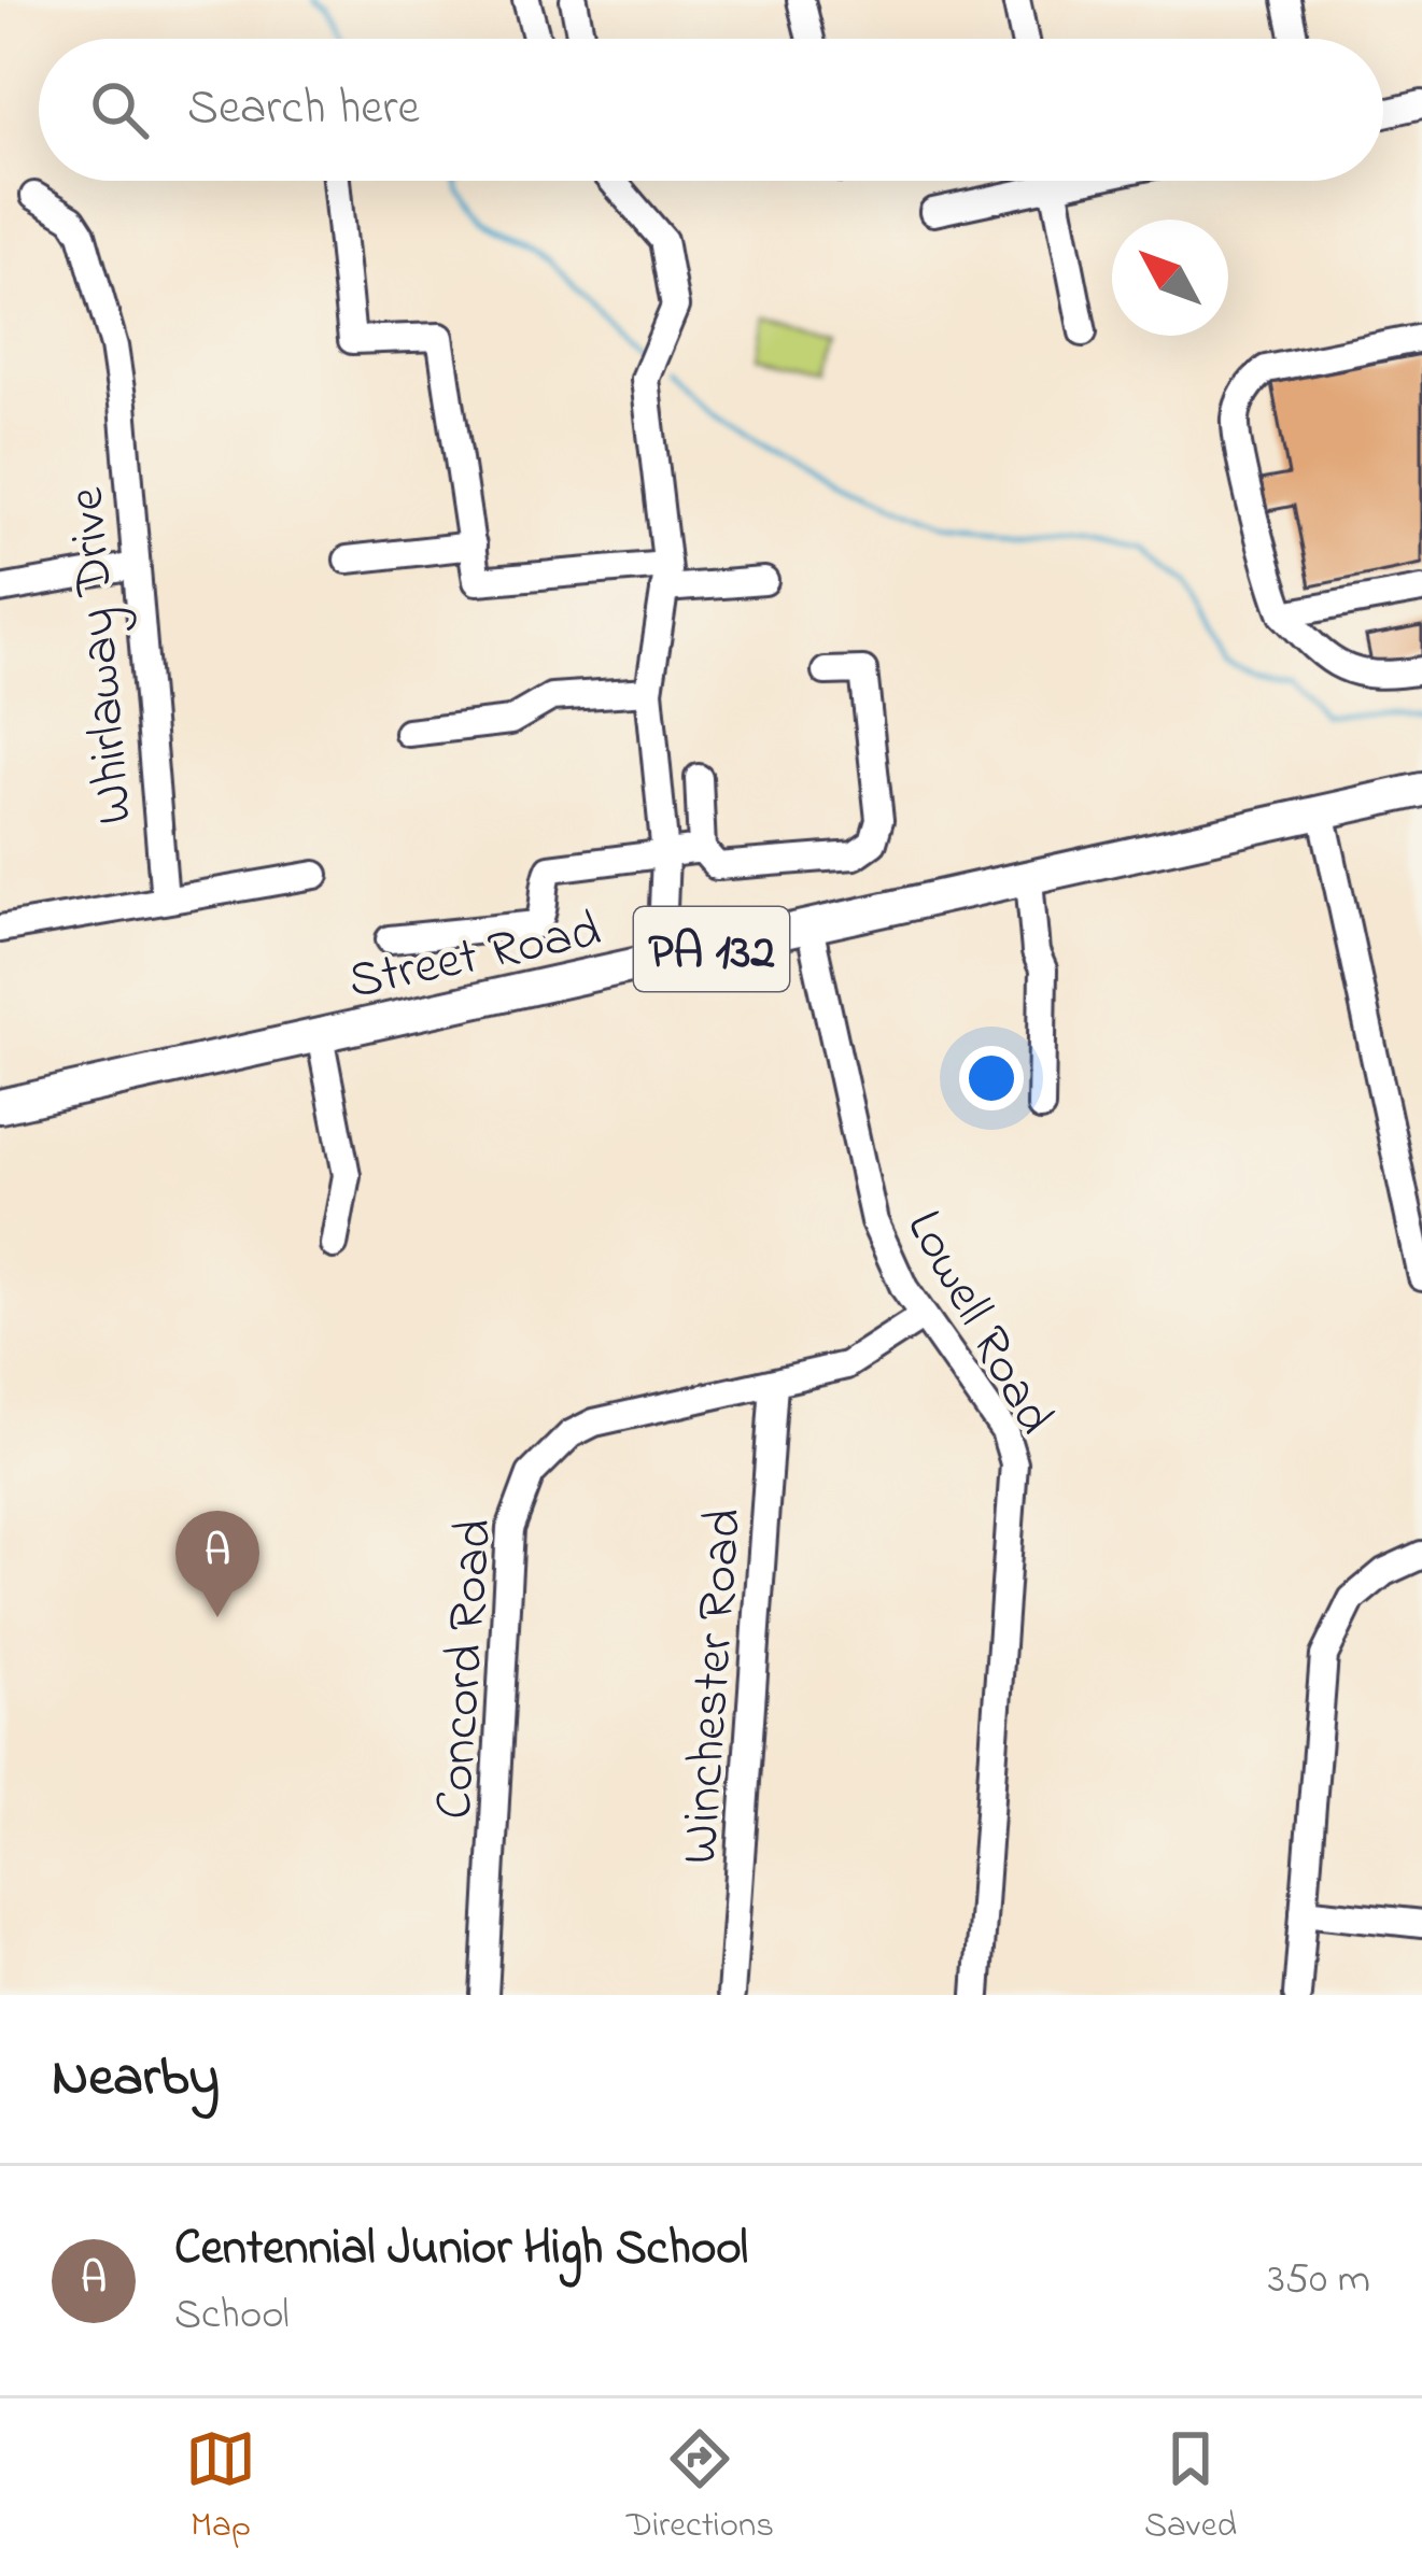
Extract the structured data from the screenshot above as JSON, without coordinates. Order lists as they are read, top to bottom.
{
  "streets": {
    "main road": ["PA 132", "Street Road"],
    "street": [
      "Whirlaway Drive",
      "Lowell Road",
      "Concord Road",
      "Winchester Road"
    ]
  },
  "crossings": [
    ["Street Road", "Lowell Road"],
    ["Lowell Road", "Concord Road"],
    ["Concord Road", "Winchester Road"]
  ],
  "north": "top left",
  "page": {
    "search": "Search here",
    "pins": "A",
    "heading": "Nearby",
    "list": [
      {
        "mark": "A",
        "name": "Centennial Junior High School",
        "note": "School",
        "value": "350 m"
      }
    ],
    "nav": ["Map", "Directions", "Saved"]
  }
}
